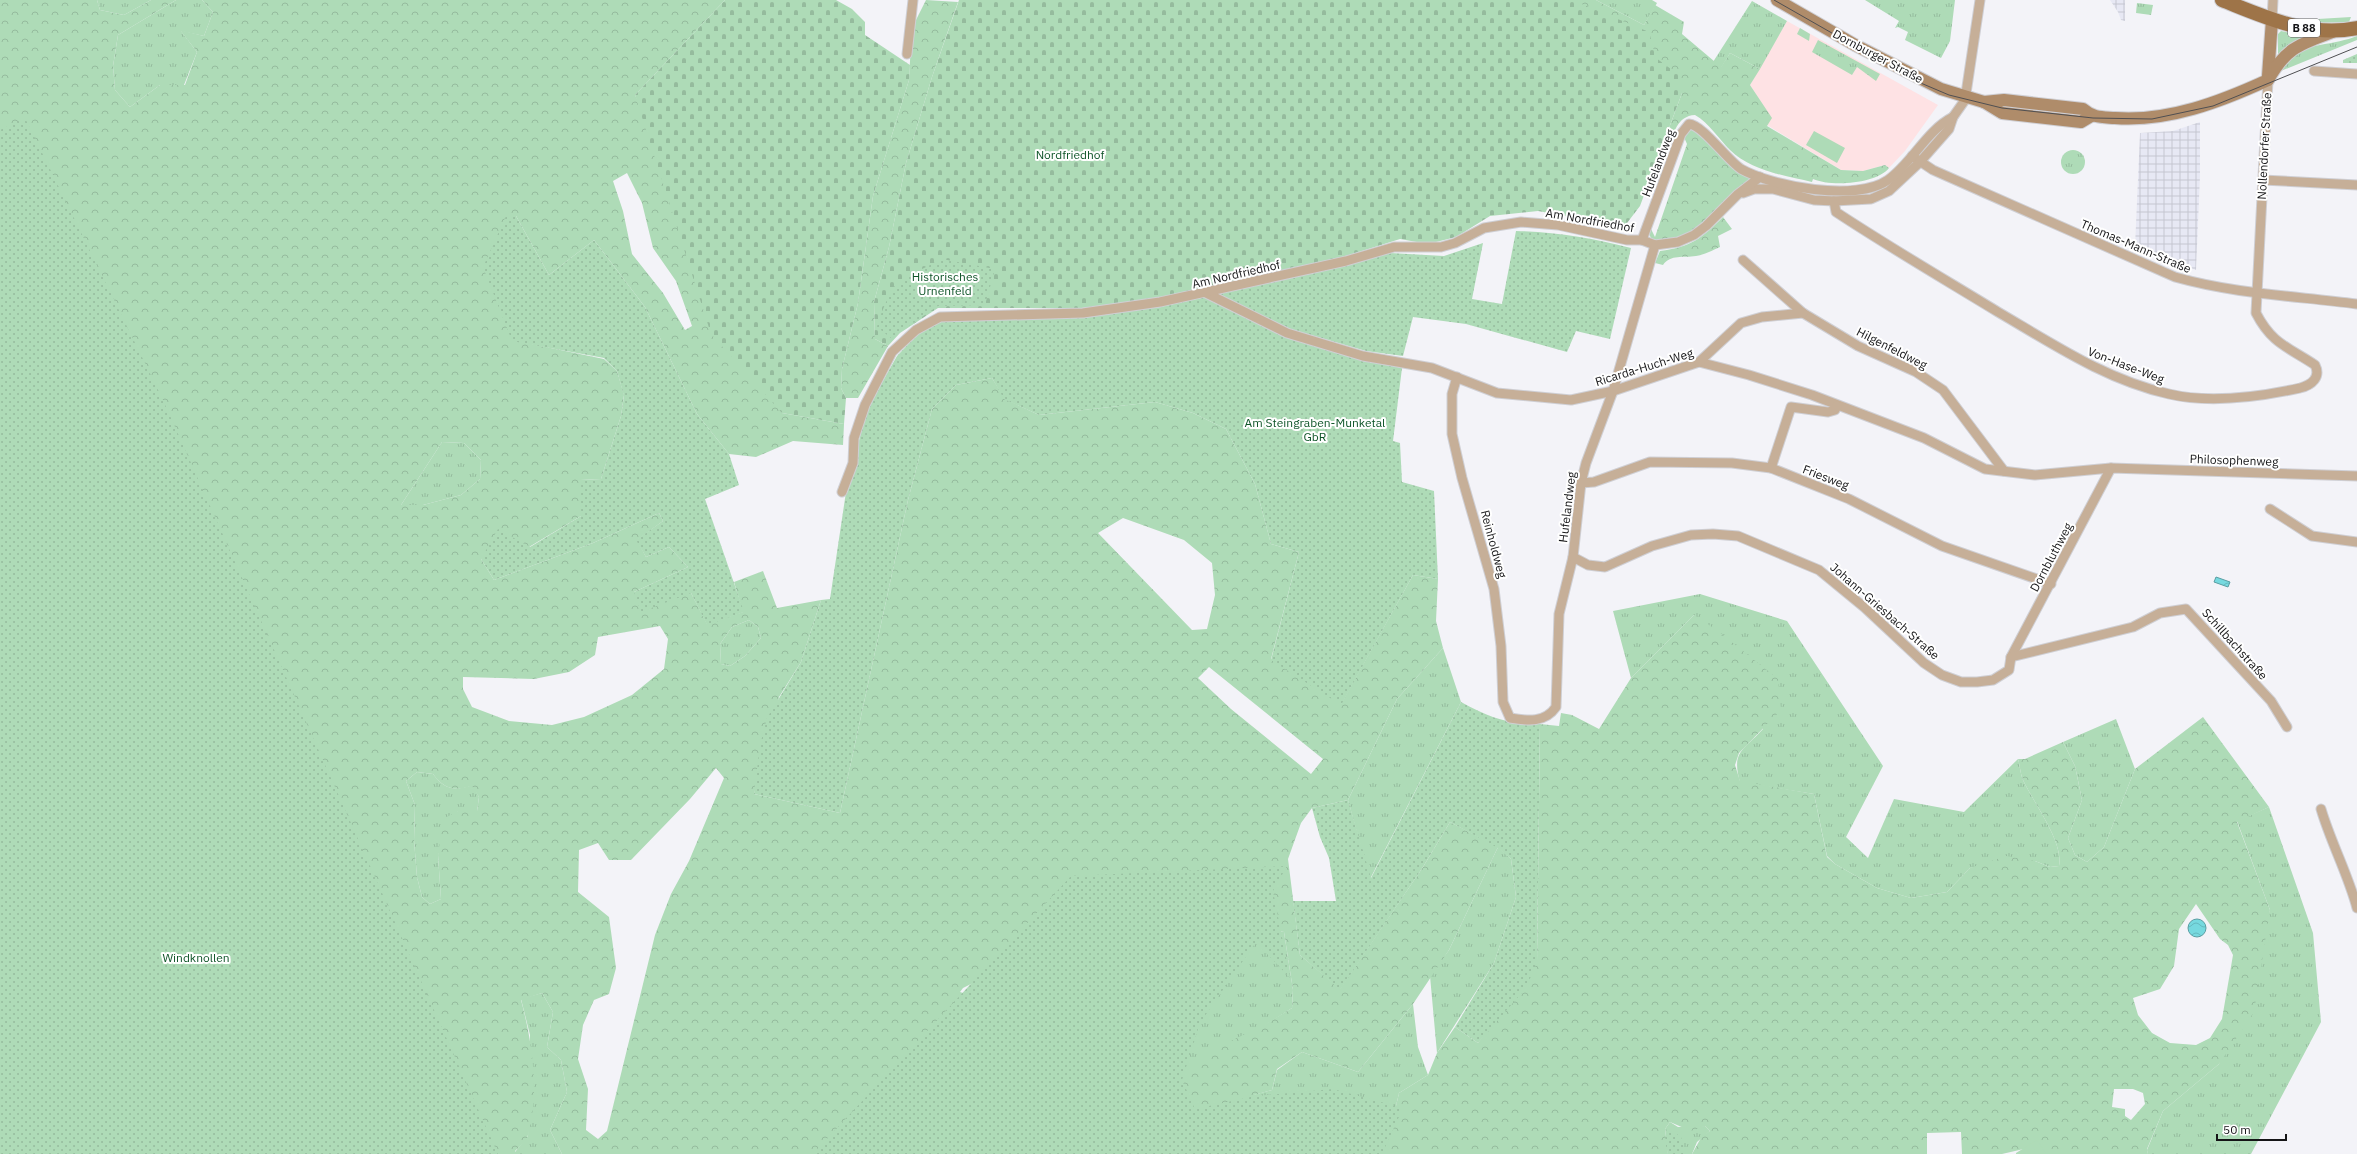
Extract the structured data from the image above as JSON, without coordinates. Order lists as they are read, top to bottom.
{
  "streets": {
    "main road": ["B 88"],
    "street": [
      "Dornburger Straße",
      "Nollendorfer Straße",
      "Hufelandweg",
      "Am Nordfriedhof",
      "Thomas-Mann-Straße",
      "Hilgenfeldweg",
      "Von-Hase-Weg",
      "Ricarda-Huch-Weg",
      "Philosophenweg",
      "Friesweg",
      "Reinholdweg",
      "Dornbluthweg",
      "Johann-Griesbach-Straße",
      "Schillbachstraße"
    ]
  },
  "crossings": [
    ["B 88", "Nollendorfer Straße"],
    ["Dornburger Straße", "Nollendorfer Straße"],
    ["Dornburger Straße", "Hufelandweg"],
    ["Nollendorfer Straße", "Thomas-Mann-Straße"],
    ["Nollendorfer Straße", "Von-Hase-Weg"],
    ["Hufelandweg", "Am Nordfriedhof"],
    ["Hufelandweg", "Thomas-Mann-Straße"],
    ["Hufelandweg", "Von-Hase-Weg"],
    ["Hufelandweg", "Ricarda-Huch-Weg"],
    ["Hufelandweg", "Friesweg"],
    ["Hufelandweg", "Reinholdweg"],
    ["Hufelandweg", "Johann-Griesbach-Straße"],
    ["Am Nordfriedhof", "Ricarda-Huch-Weg"],
    ["Thomas-Mann-Straße", "Von-Hase-Weg"],
    ["Hilgenfeldweg", "Ricarda-Huch-Weg"],
    ["Ricarda-Huch-Weg", "Philosophenweg"],
    ["Ricarda-Huch-Weg", "Reinholdweg"],
    ["Ricarda-Huch-Weg", "Dornbluthweg"],
    ["Philosophenweg", "Dornbluthweg"],
    ["Friesweg", "Dornbluthweg"],
    ["Dornbluthweg", "Johann-Griesbach-Straße"],
    ["Dornbluthweg", "Schillbachstraße"],
    ["Johann-Griesbach-Straße", "Schillbachstraße"]
  ],
  "parks": [
    "Nordfriedhof",
    "Historisches Urnenfeld",
    "Am Steingraben-Munketal GbR",
    "Windknollen"
  ],
  "scale_bar": "50 m"
}
